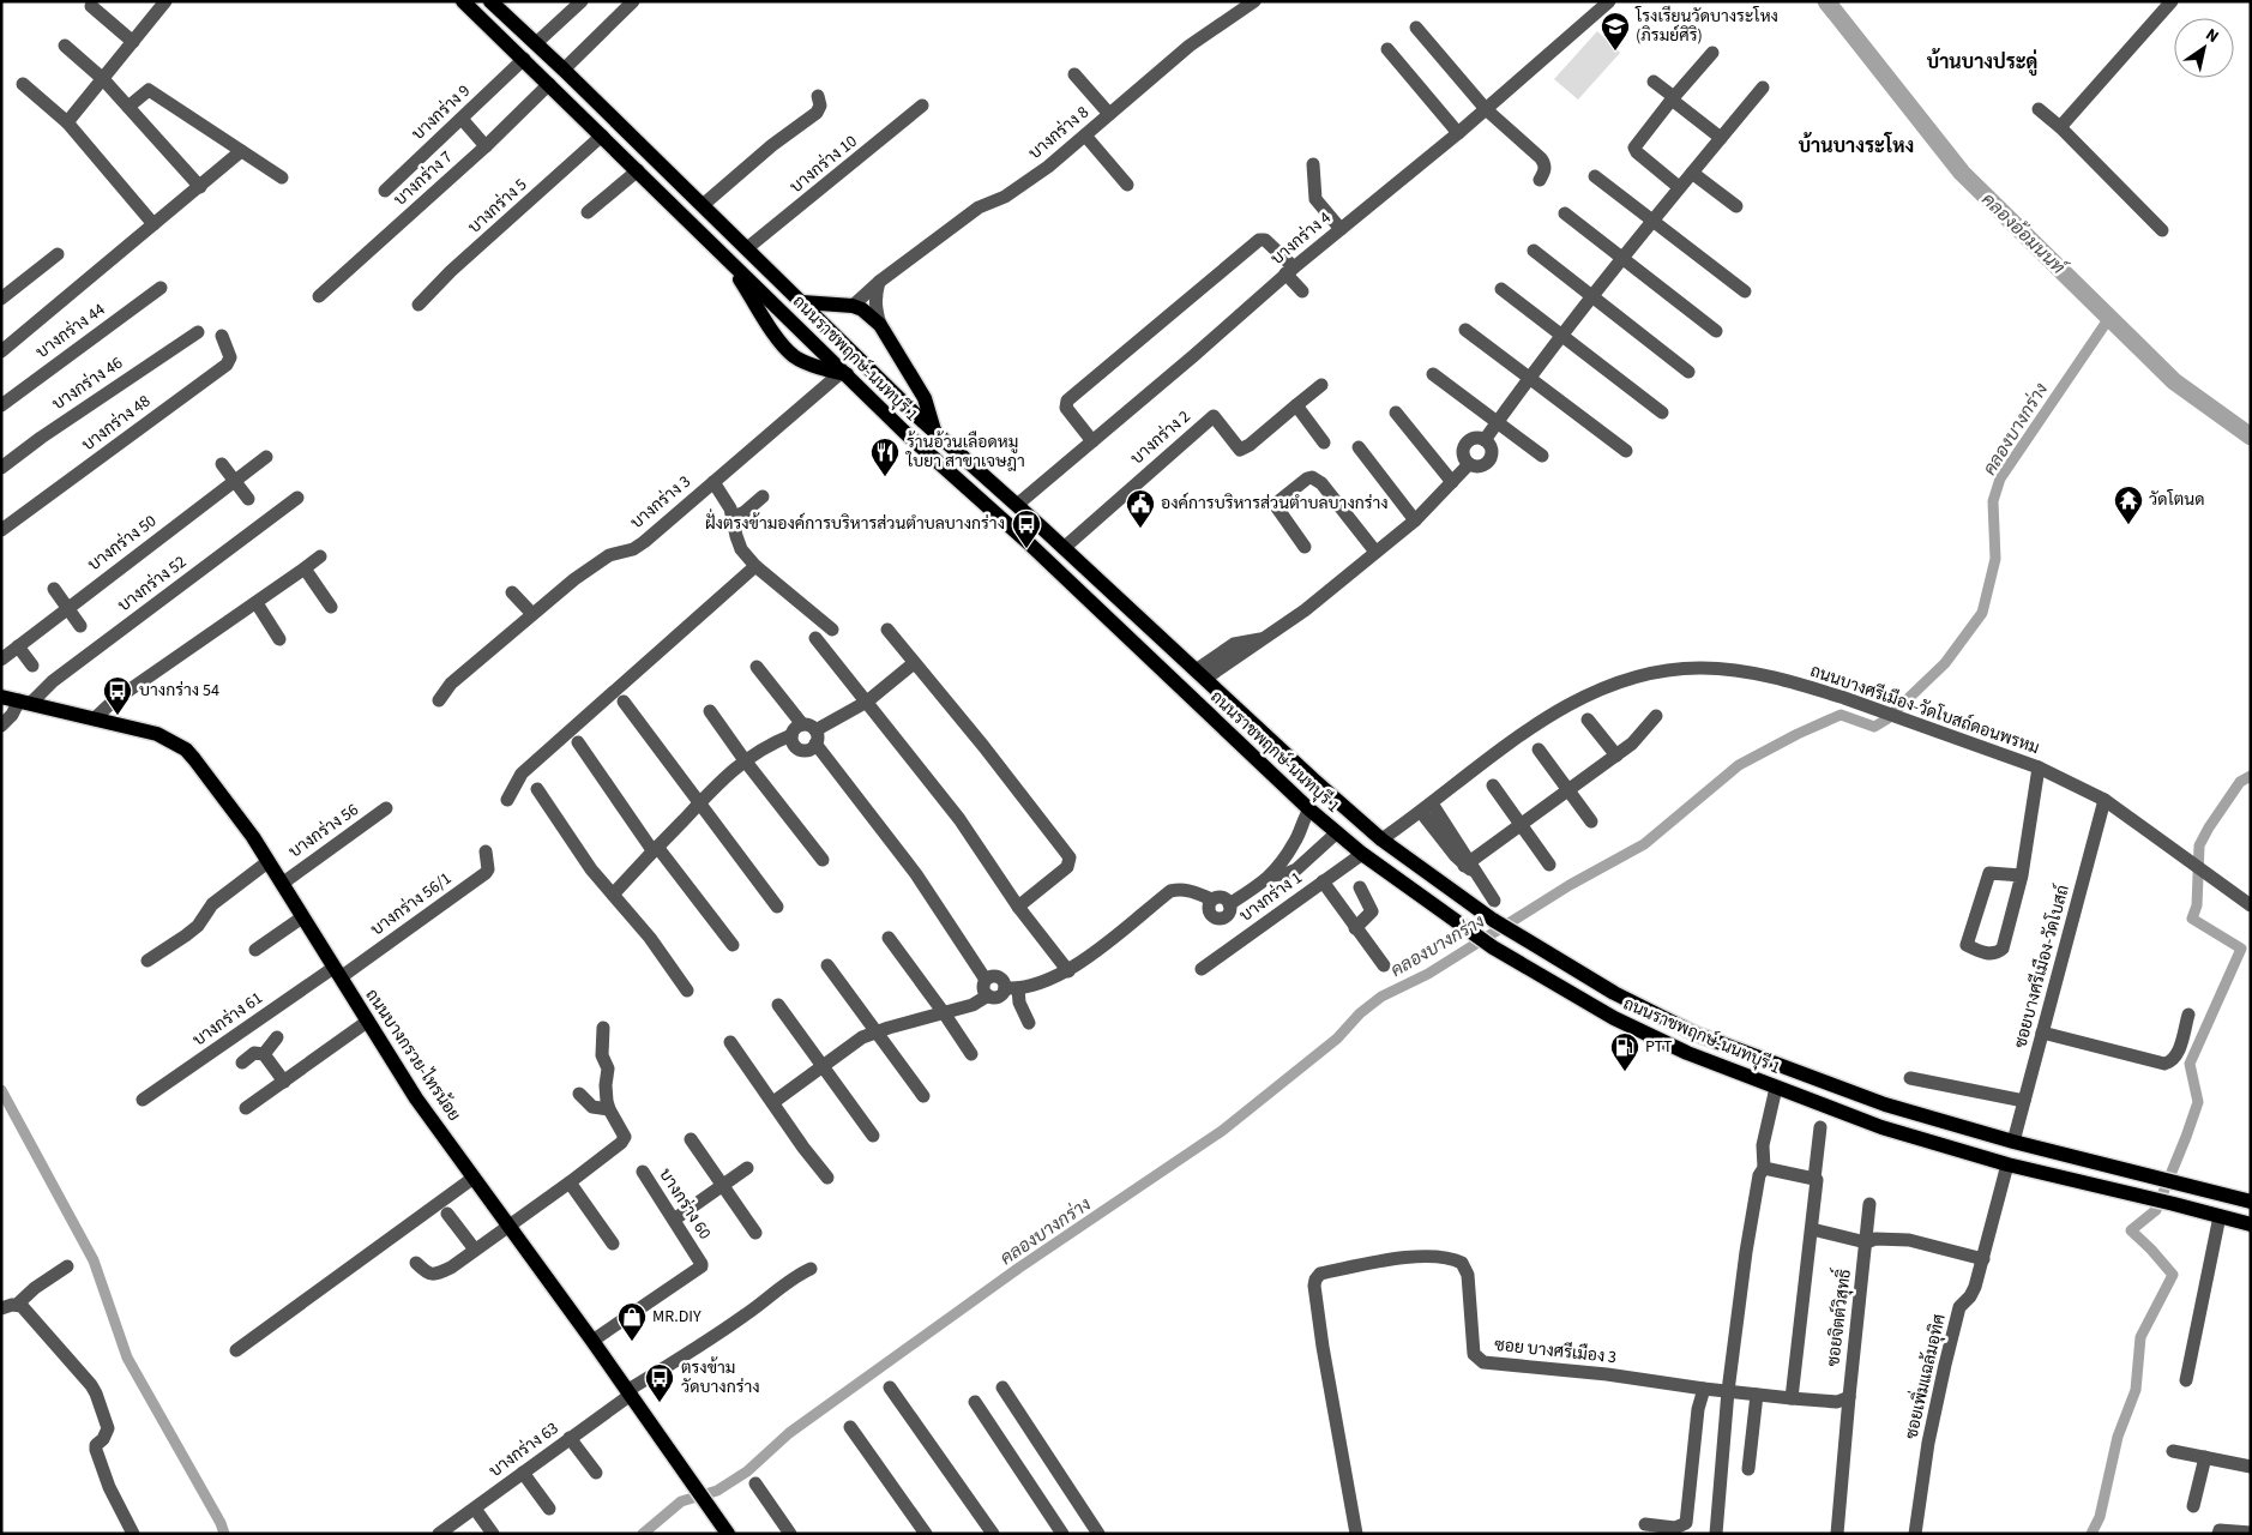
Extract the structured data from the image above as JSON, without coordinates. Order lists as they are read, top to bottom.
{
  "streets": {
    "main road": ["ถนนราชพฤกษ์-นนทบุรี 1", "ถนนบางกรวย-ไทรน้อย"],
    "street": [
      "บางกร่าง 9",
      "บางกร่าง 8",
      "บางกร่าง 10",
      "บางกร่าง 7",
      "บางกร่าง 5",
      "บางกร่าง 4",
      "บางกร่าง 44",
      "บางกร่าง 46",
      "บางกร่าง 48",
      "บางกร่าง 2",
      "บางกร่าง 3",
      "บางกร่าง 50",
      "บางกร่าง 52",
      "ถนนบางศรีเมือง-วัดโบสถ์ดอนพรหม",
      "บางกร่าง 56",
      "บางกร่าง 1",
      "บางกร่าง 56/1",
      "ซอยบางศรีเมือง-วัดโบสถ์",
      "บางกร่าง 61",
      "บางกร่าง 60",
      "ซอยจิตต์วิสุทธิ์",
      "ซอย บางศรีเมือง 3",
      "ซอยเพิ่มแฉล้มอุทิศ",
      "บางกร่าง 63"
    ]
  },
  "crossings": [
    ["บางกร่าง 9", "ถนนราชพฤกษ์-นนทบุรี 1"],
    ["บางกร่าง 10", "ถนนราชพฤกษ์-นนทบุรี 1"],
    ["บางกร่าง 7", "ถนนราชพฤกษ์-นนทบุรี 1"],
    ["บางกร่าง 5", "ถนนราชพฤกษ์-นนทบุรี 1"],
    ["บางกร่าง 4", "ถนนราชพฤกษ์-นนทบุรี 1"],
    ["ถนนราชพฤกษ์-นนทบุรี 1", "บางกร่าง 2"],
    ["ถนนราชพฤกษ์-นนทบุรี 1", "บางกร่าง 3"],
    ["ถนนราชพฤกษ์-นนทบุรี 1", "ถนนบางศรีเมือง-วัดโบสถ์ดอนพรหม"],
    ["ถนนราชพฤกษ์-นนทบุรี 1", "บางกร่าง 1"],
    ["ถนนราชพฤกษ์-นนทบุรี 1", "ซอยบางศรีเมือง-วัดโบสถ์"],
    ["ถนนราชพฤกษ์-นนทบุรี 1", "ซอยเพิ่มแฉล้มอุทิศ"],
    ["บางกร่าง 52", "ถนนบางกรวย-ไทรน้อย"],
    ["ถนนบางศรีเมือง-วัดโบสถ์ดอนพรหม", "ซอยบางศรีเมือง-วัดโบสถ์"],
    ["บางกร่าง 56", "ถนนบางกรวย-ไทรน้อย"],
    ["บางกร่าง 56/1", "บางกร่าง 61"],
    ["บางกร่าง 56/1", "ถนนบางกรวย-ไทรน้อย"],
    ["บางกร่าง 61", "ถนนบางกรวย-ไทรน้อย"],
    ["ถนนบางกรวย-ไทรน้อย", "บางกร่าง 60"],
    ["ถนนบางกรวย-ไทรน้อย", "บางกร่าง 63"],
    ["ซอยจิตต์วิสุทธิ์", "ซอย บางศรีเมือง 3"]
  ],
  "districts": ["บ้านบางประดู่", "บ้านบางระโหง"],
  "water": ["คลองอ้อมนนท์", "คลองบางกร่าง"],
  "places": {
    "school or university": ["โรงเรียนวัดบางระโหง (ภิรมย์ศิริ)"],
    "restaurant": ["ร้านอ้วนเลือดหมู ใบยา สาขาเจษฎา"],
    "temple": ["วัดโตนด"],
    "public building": ["องค์การบริหารส่วนตำบลบางกร่าง"],
    "bus stop": ["ฝั่งตรงข้ามองค์การบริหารส่วนตำบลบางกร่าง", "บางกร่าง 54", "ตรงข้าม วัดบางกร่าง"],
    "fuel station": ["PTT"],
    "shop": ["MR.DIY"]
  },
  "north": "top right"
}
